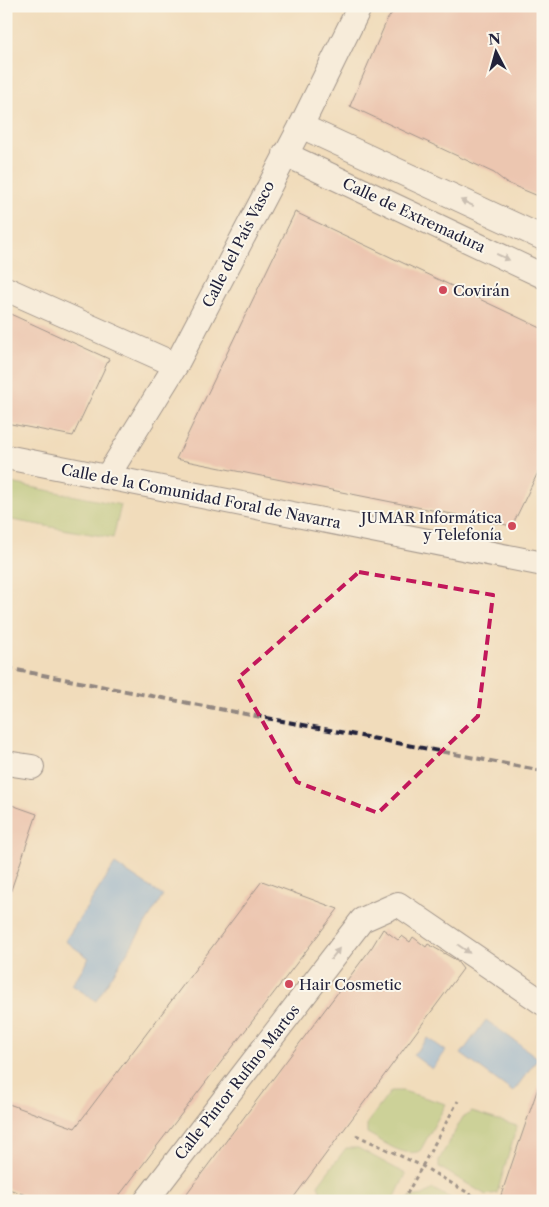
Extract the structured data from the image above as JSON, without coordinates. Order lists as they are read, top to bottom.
{
  "streets": {
    "street": [
      "Calle de Extremadura",
      "Calle del País Vasco",
      "Calle de la Comunidad Foral de Navarra",
      "Calle Pintor Rufino Martos"
    ]
  },
  "crossings": [
    ["Calle de Extremadura", "Calle del País Vasco"],
    ["Calle del País Vasco", "Calle de la Comunidad Foral de Navarra"]
  ],
  "places": ["Covirán", "JUMAR Informática y Telefonía", "Hair Cosmetic"],
  "north": "top"
}
